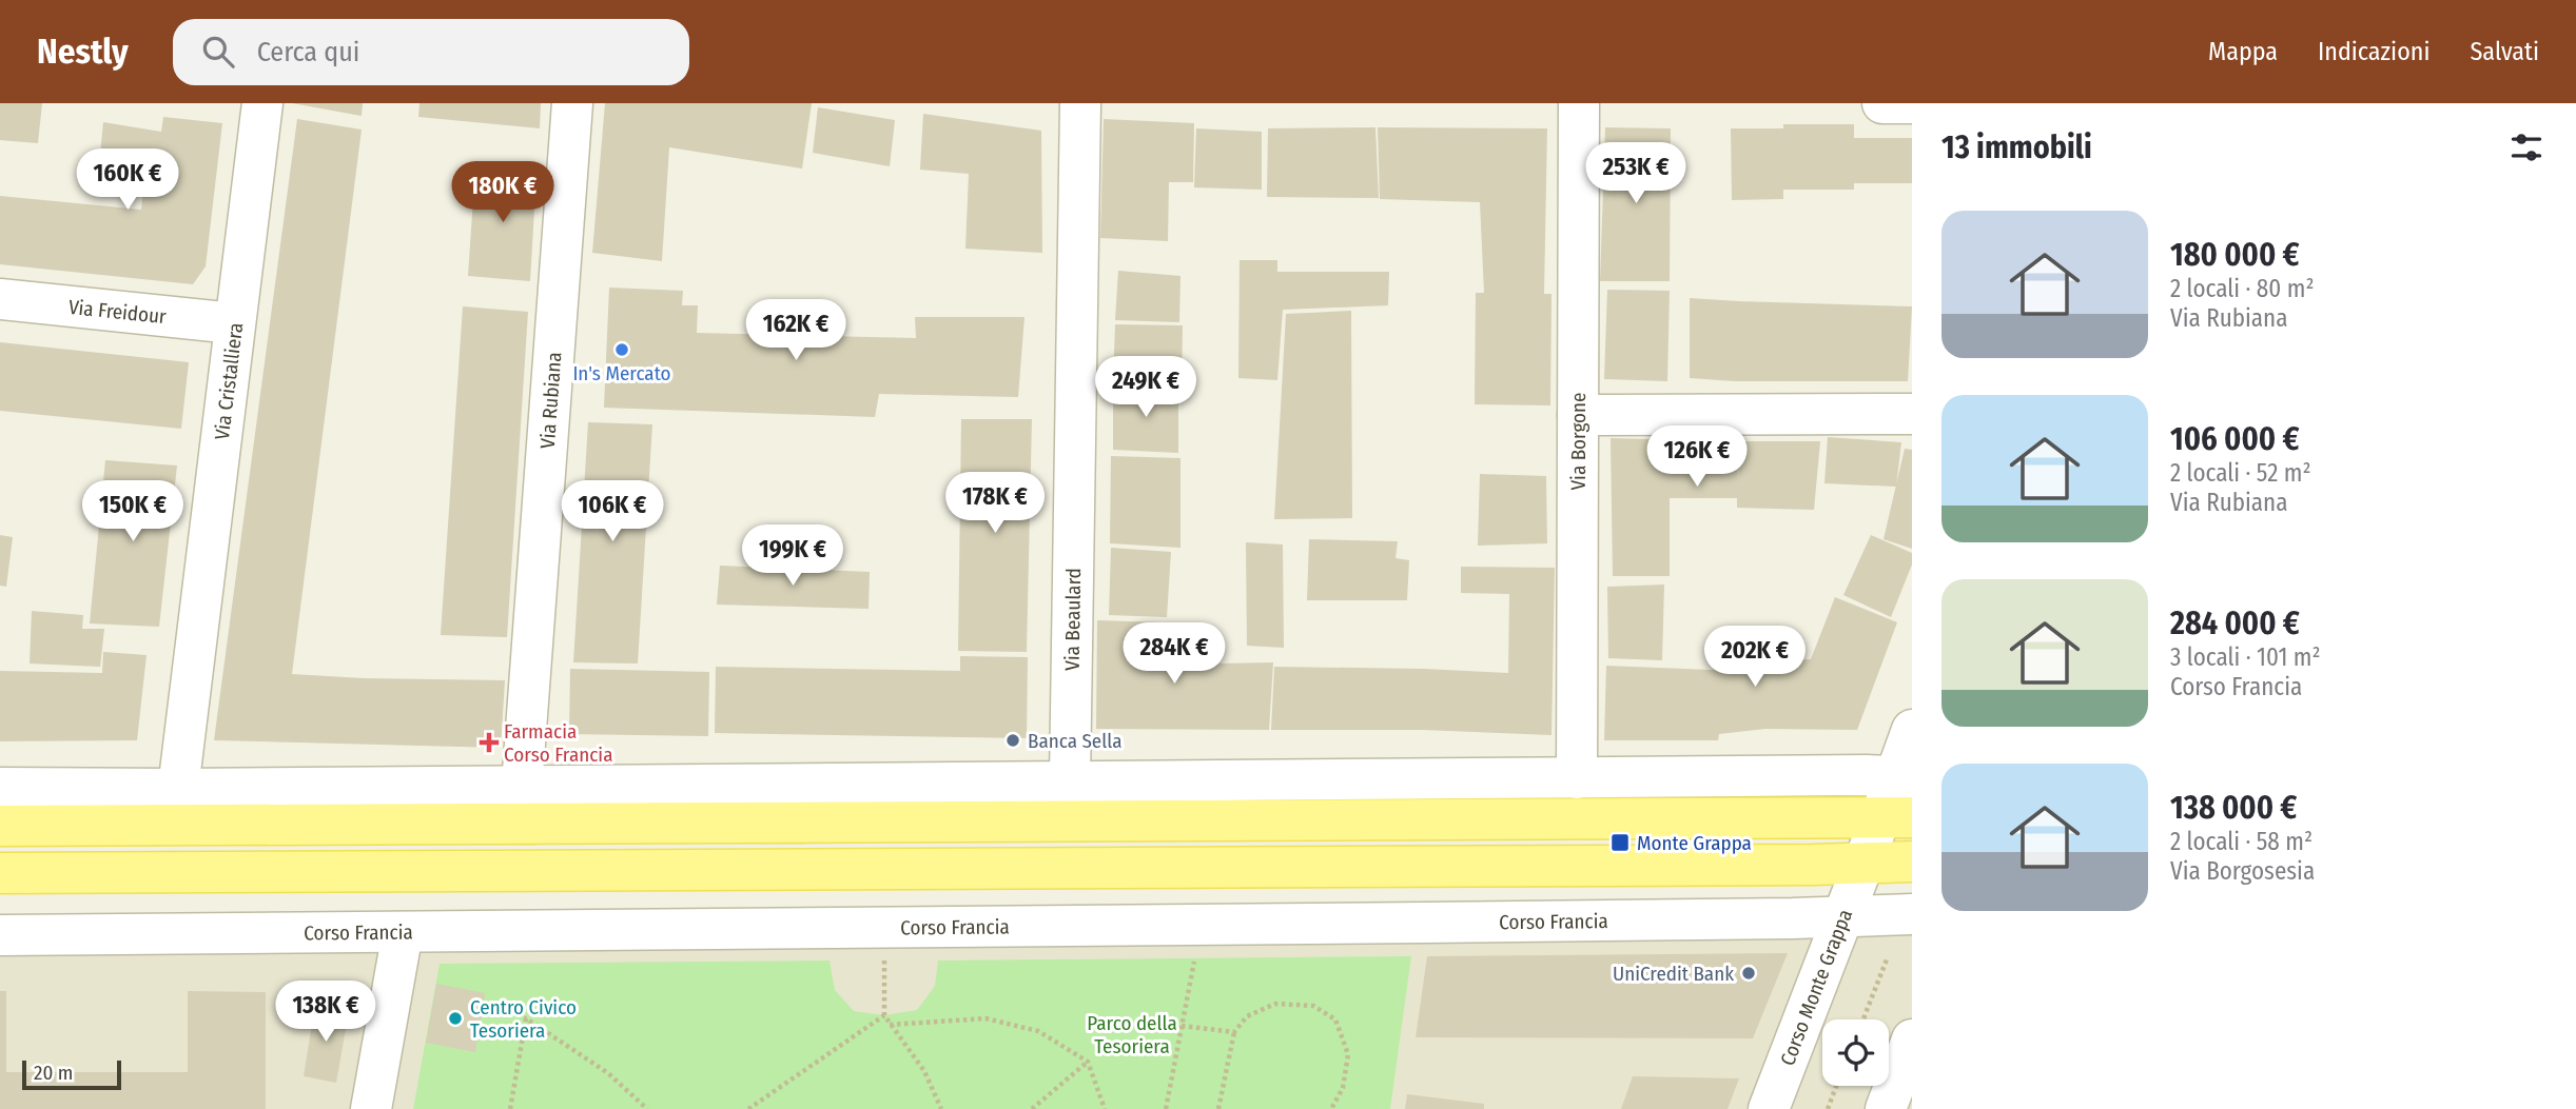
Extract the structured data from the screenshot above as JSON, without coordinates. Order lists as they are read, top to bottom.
{
  "streets": {
    "street": [
      "Via Freidour",
      "Via Cristalliera",
      "Via Rubiana",
      "Via Borgone",
      "Via Beaulard",
      "Corso Francia",
      "Corso Monte Grappa"
    ]
  },
  "crossings": [
    ["Via Freidour", "Via Cristalliera"],
    ["Corso Francia", "Corso Monte Grappa"]
  ],
  "parks": ["Parco della Tesoriera"],
  "places": {
    "other": [
      "In's Mercato",
      "Banca Sella",
      "UniCredit Bank",
      "Centro Civico Tesoriera"
    ],
    "health": ["Farmacia Corso Francia"],
    "transit": ["Monte Grappa"]
  },
  "scale_bar": "20 m",
  "page": {
    "header": "Nestly",
    "search": "Cerca qui",
    "nav": ["Mappa", "Indicazioni", "Salvati"],
    "heading": "13 immobili",
    "price": [
      "253K €",
      "160K €",
      "180K €",
      "162K €",
      "249K €",
      "126K €",
      "178K €",
      "150K €",
      "106K €",
      "199K €",
      "284K €",
      "202K €",
      "138K €"
    ],
    "list": [
      {
        "name": "180 000 €",
        "note": "2 locali · 80 m² · Via Rubiana"
      },
      {
        "name": "106 000 €",
        "note": "2 locali · 52 m² · Via Rubiana"
      },
      {
        "name": "284 000 €",
        "note": "3 locali · 101 m² · Corso Francia"
      },
      {
        "name": "138 000 €",
        "note": "2 locali · 58 m² · Via Borgosesia"
      }
    ],
    "scale": "20 m"
  }
}
